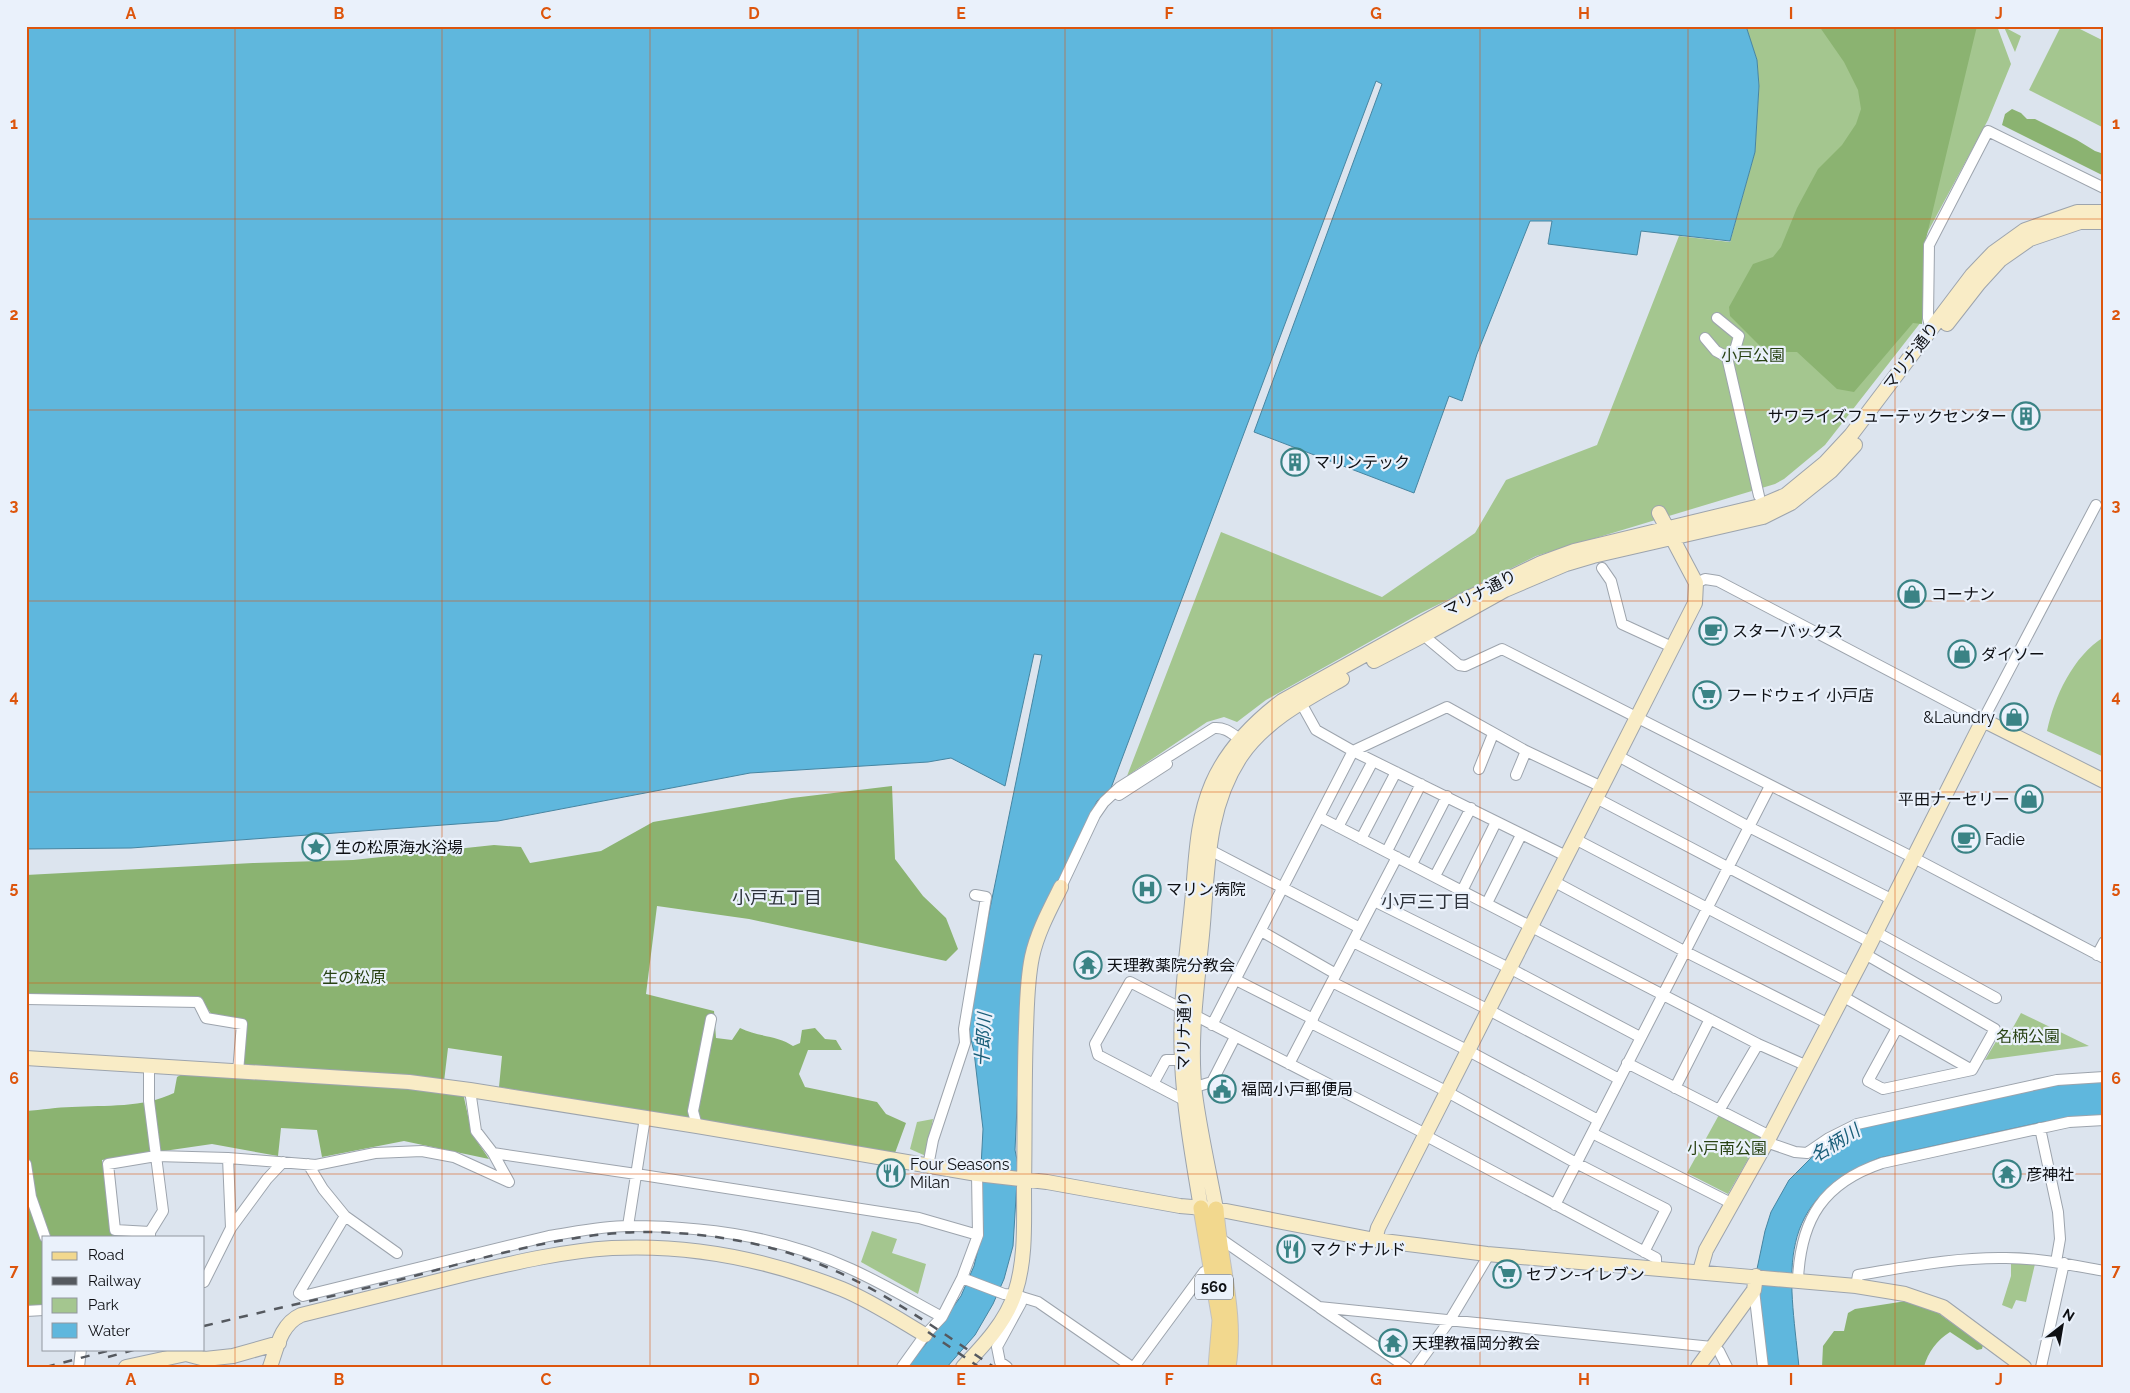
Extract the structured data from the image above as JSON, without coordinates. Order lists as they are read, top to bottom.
{
  "streets": {
    "main road": ["560"],
    "street": ["マリナ通り"]
  },
  "crossings": [
    ["マリナ通り", "560"]
  ],
  "districts": ["小戸五丁目", "小戸三丁目"],
  "water": ["十郎川", "名柄川"],
  "parks": [
    "小戸公園",
    "生の松原",
    "名柄公園",
    "小戸南公園"
  ],
  "places": {
    "building": ["サワライズフューテックセンター", "マリンテック"],
    "shop": [
      "コーナン",
      "ダイソー",
      "&Laundry",
      "平田ナーセリー"
    ],
    "cafe": ["スターバックス", "Fadie"],
    "supermarket": ["フードウェイ 小戸店", "セブン-イレブン"],
    "place": ["生の松原海水浴場"],
    "hospital": ["マリン病院"],
    "temple": ["天理教薬院分教会", "彦神社", "天理教福岡分教会"],
    "public building": ["福岡小戸郵便局"],
    "restaurant": ["Four Seasons Milan", "マクドナルド"]
  },
  "legend": [
    "Road",
    "Railway",
    "Park",
    "Water"
  ],
  "north": "top right",
  "grid": {
    "columns": [
      "A",
      "B",
      "C",
      "D",
      "E",
      "F",
      "G",
      "H",
      "I",
      "J"
    ],
    "rows": [
      "1",
      "2",
      "3",
      "4",
      "5",
      "6",
      "7"
    ]
  }
}
